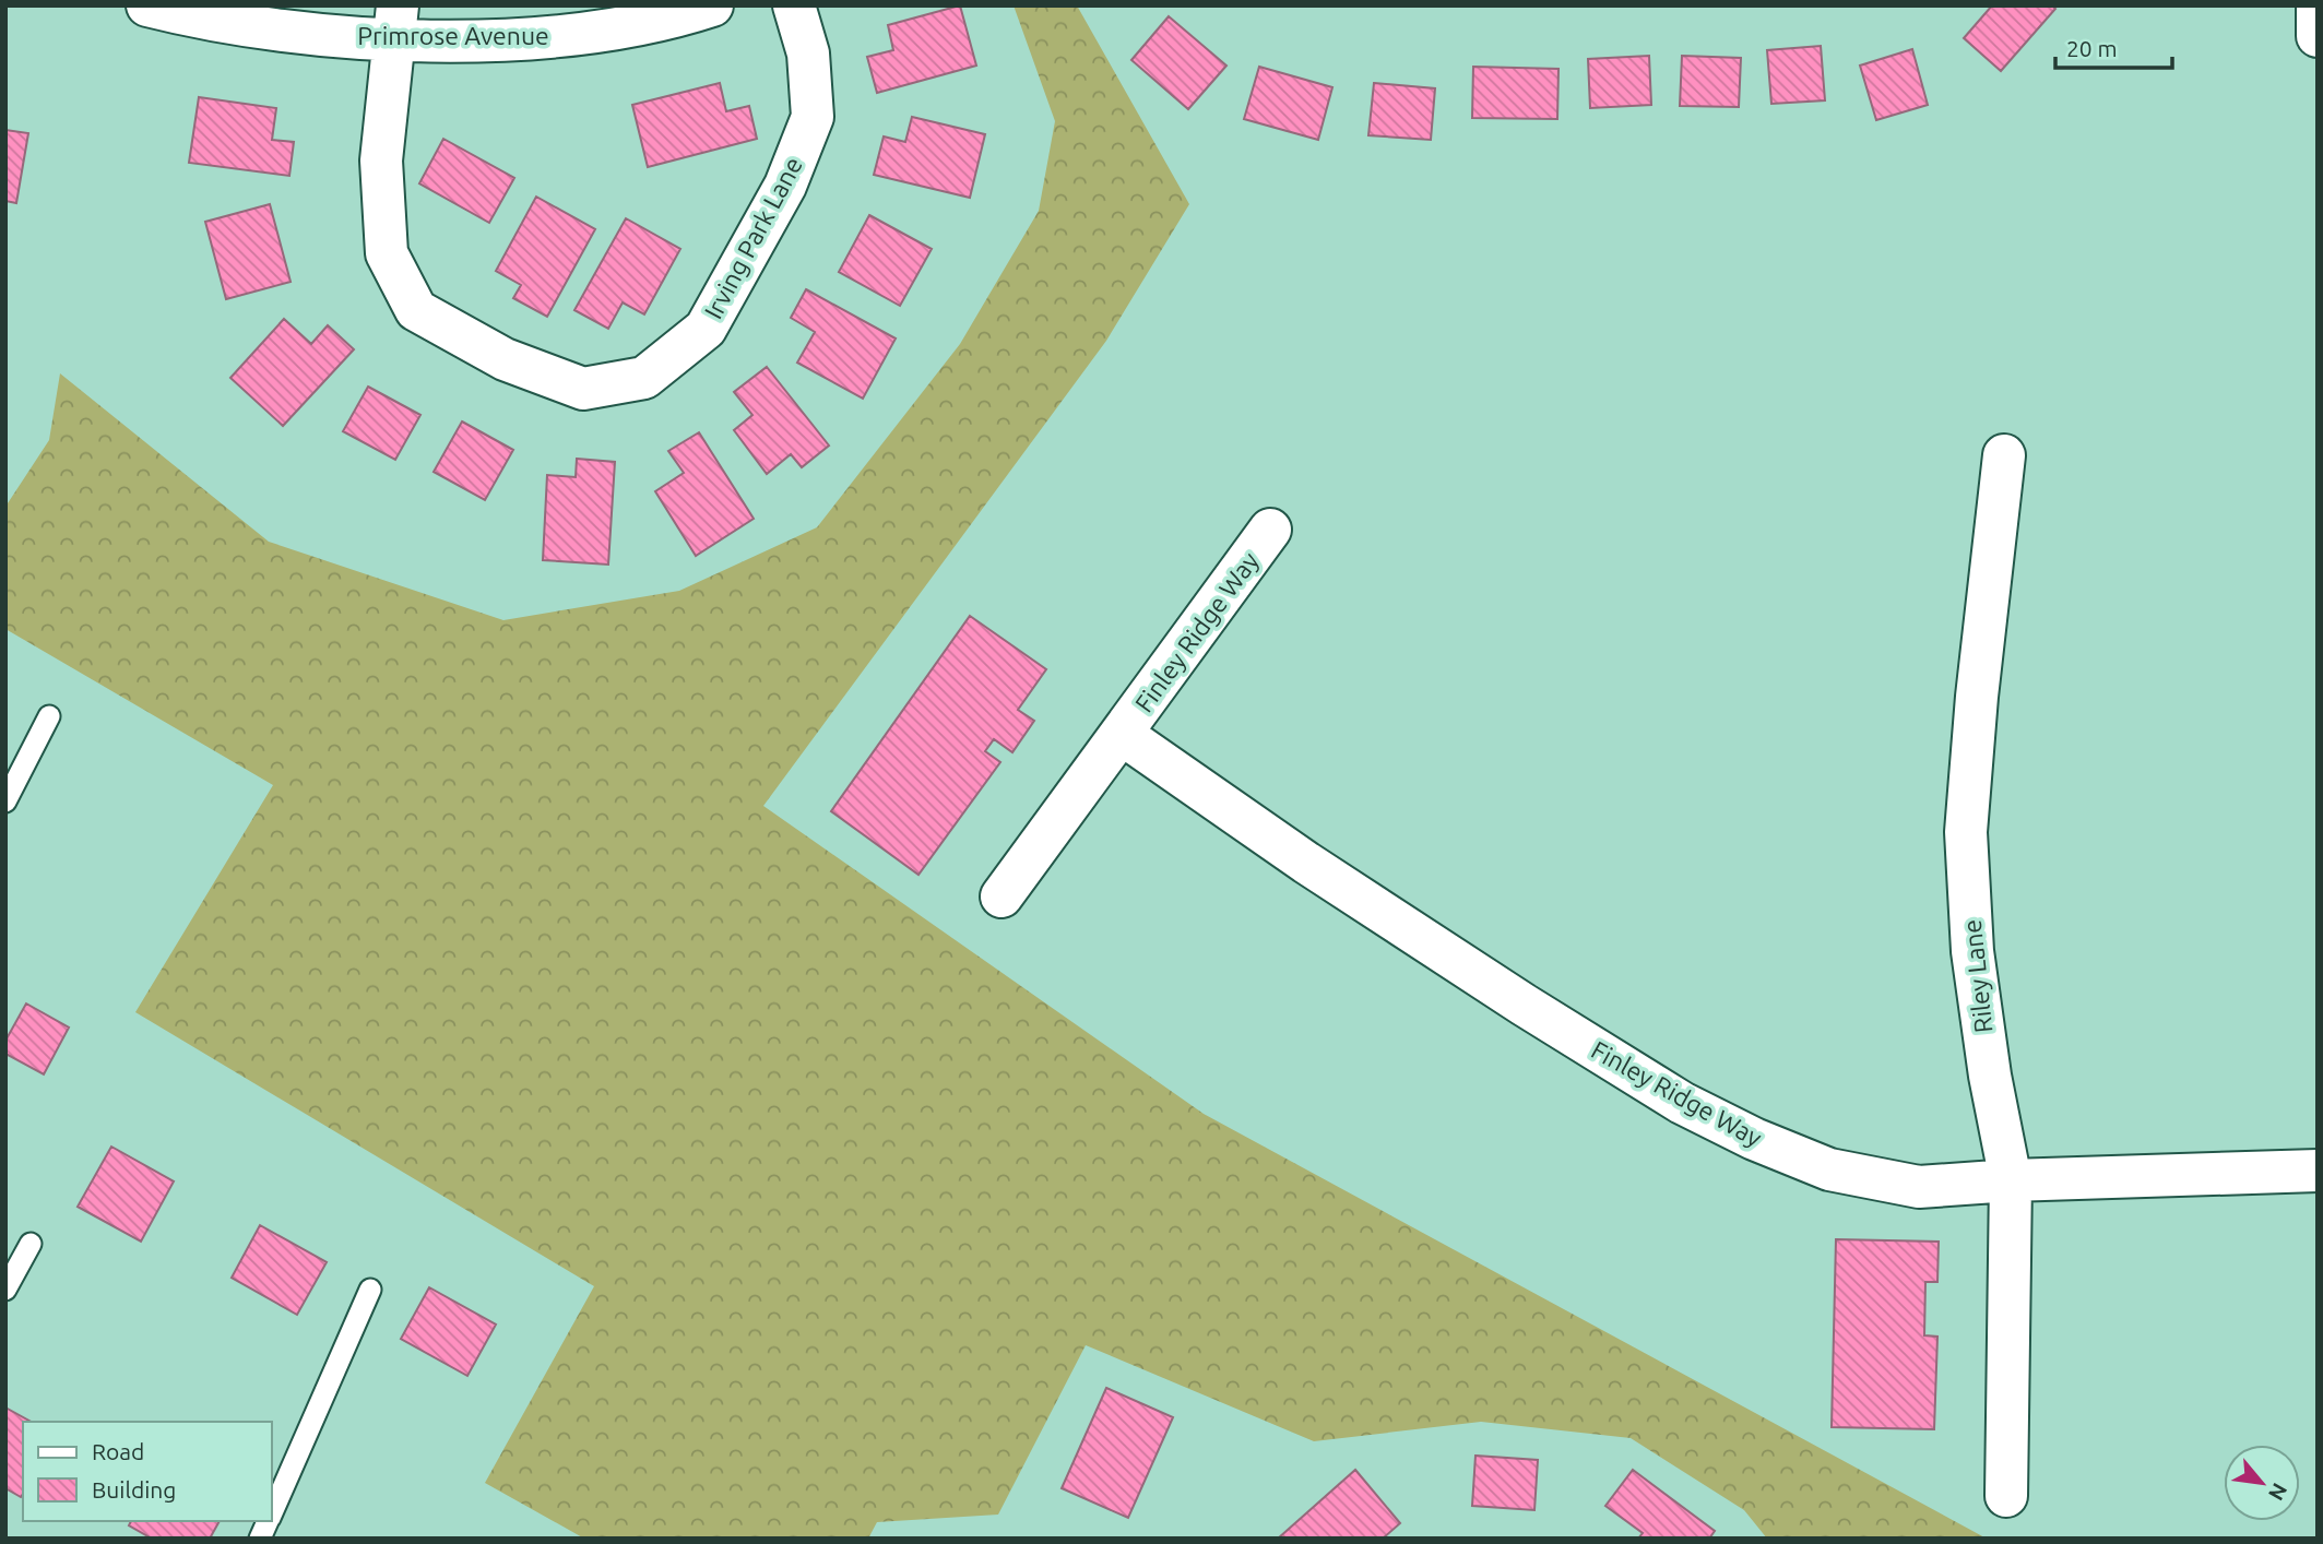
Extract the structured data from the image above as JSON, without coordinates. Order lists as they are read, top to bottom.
{
  "streets": {
    "street": [
      "Primrose Avenue",
      "Irving Park Lane",
      "Finley Ridge Way",
      "Riley Lane"
    ]
  },
  "crossings": [
    ["Primrose Avenue", "Irving Park Lane"],
    ["Finley Ridge Way", "Riley Lane"]
  ],
  "legend": ["Road", "Building"],
  "scale_bar": "20 m",
  "north": "bottom right"
}
